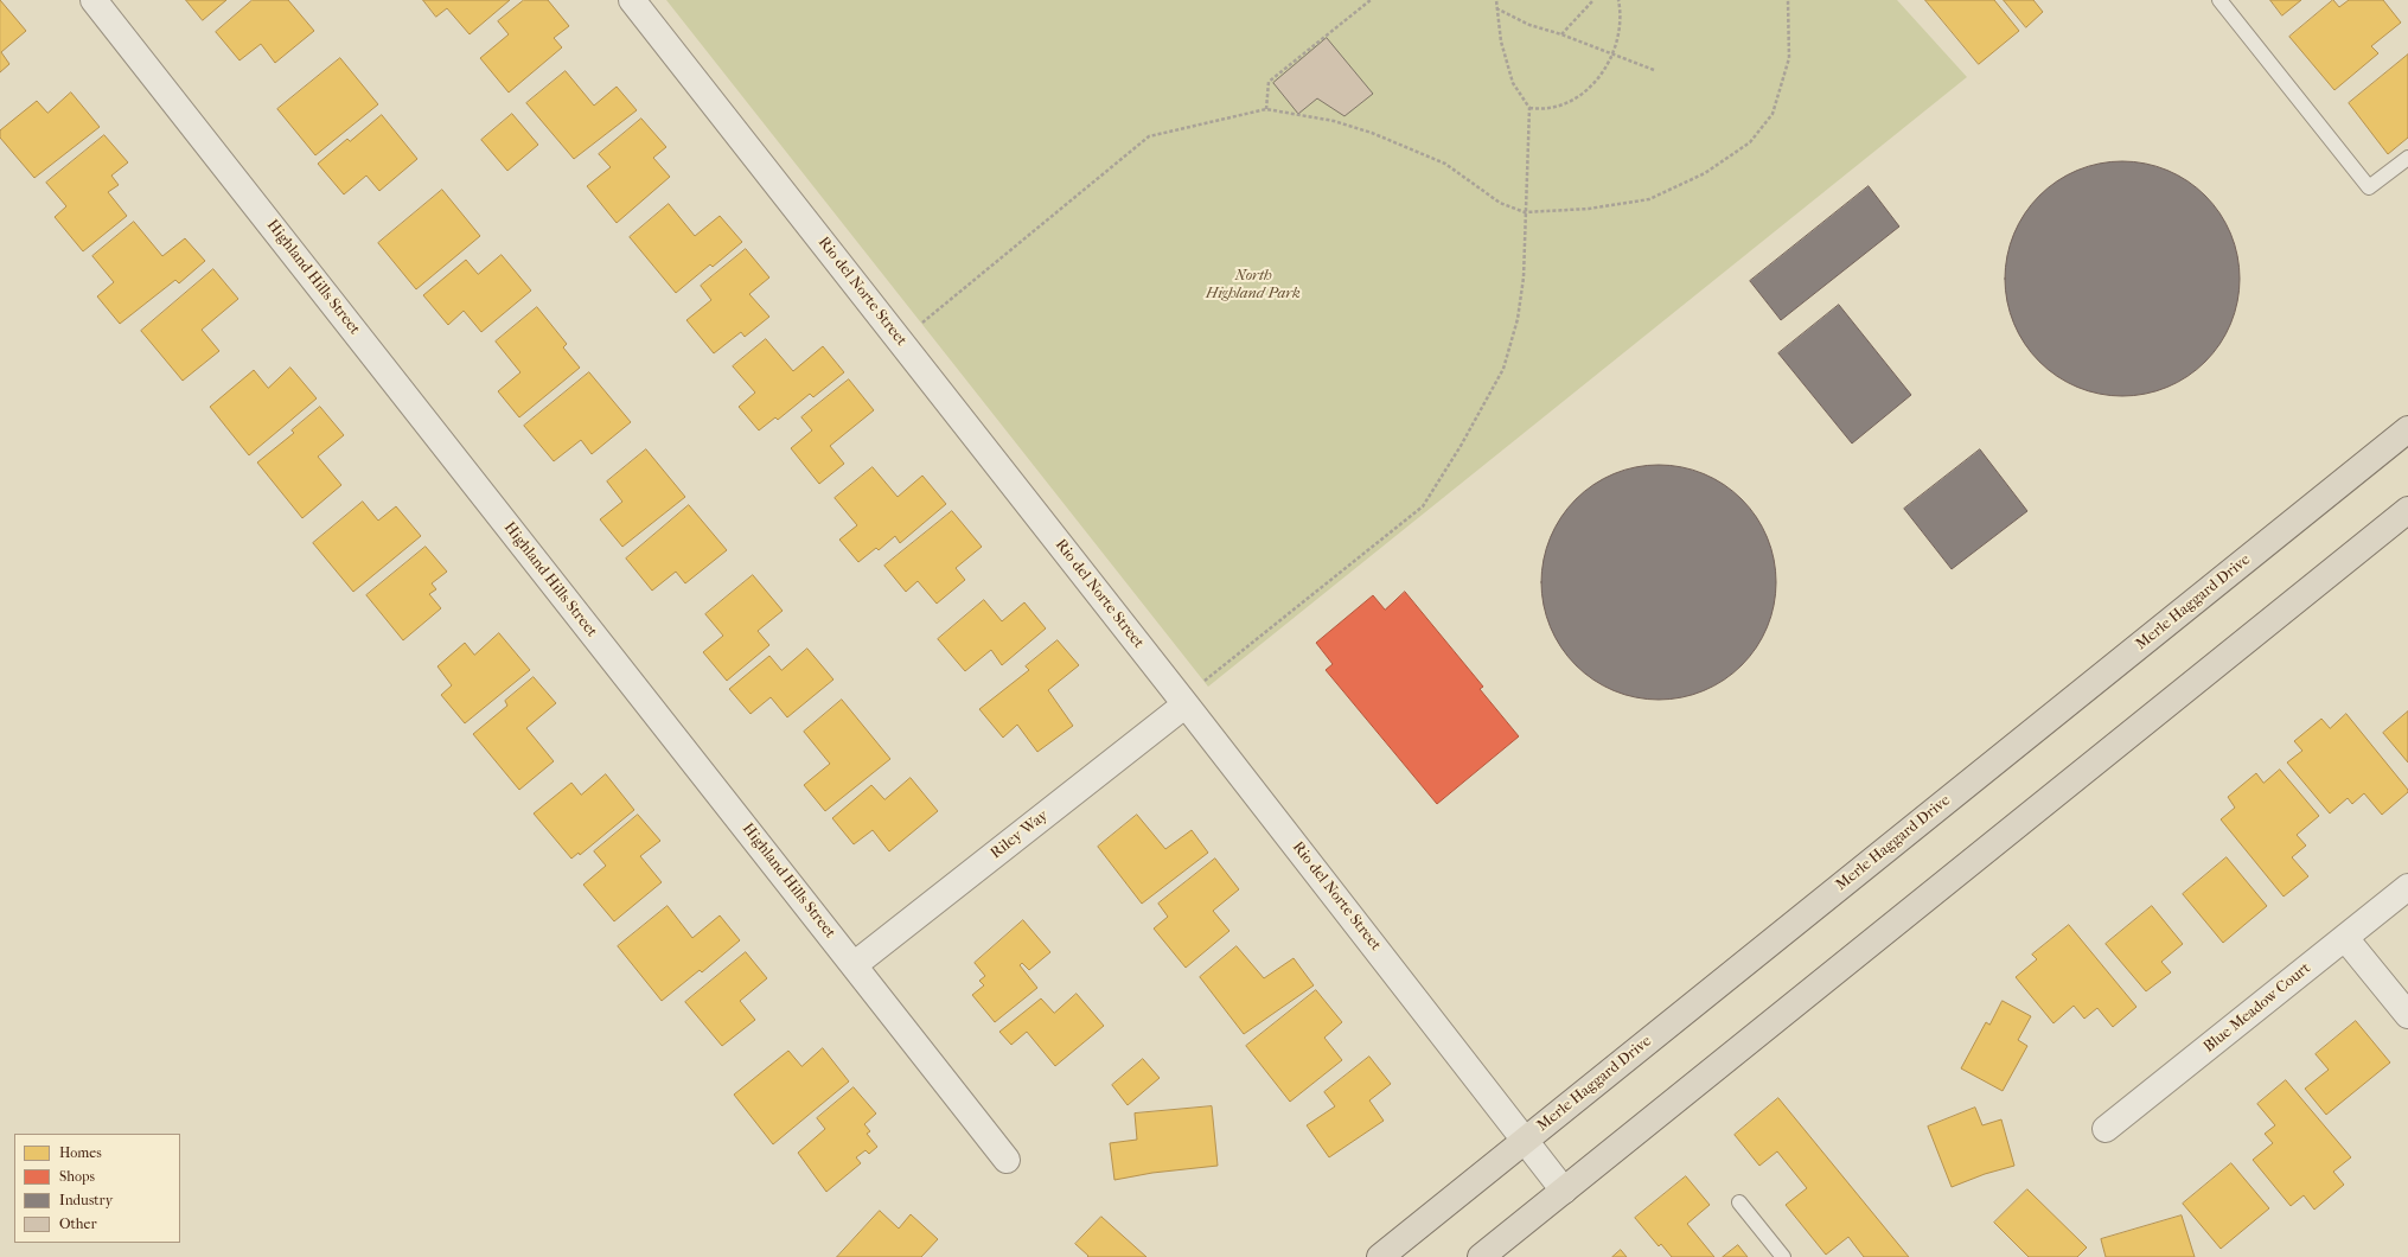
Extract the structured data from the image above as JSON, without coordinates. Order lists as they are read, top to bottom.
{
  "streets": {
    "main road": ["Merle Haggard Drive"],
    "street": [
      "Highland Hills Street",
      "Rio del Norte Street",
      "Riley Way",
      "Blue Meadow Court"
    ]
  },
  "crossings": [
    ["Highland Hills Street", "Riley Way"],
    ["Rio del Norte Street", "Merle Haggard Drive"],
    ["Rio del Norte Street", "Riley Way"]
  ],
  "parks": ["North Highland Park"],
  "legend": [
    "Homes",
    "Shops",
    "Industry",
    "Other"
  ]
}
